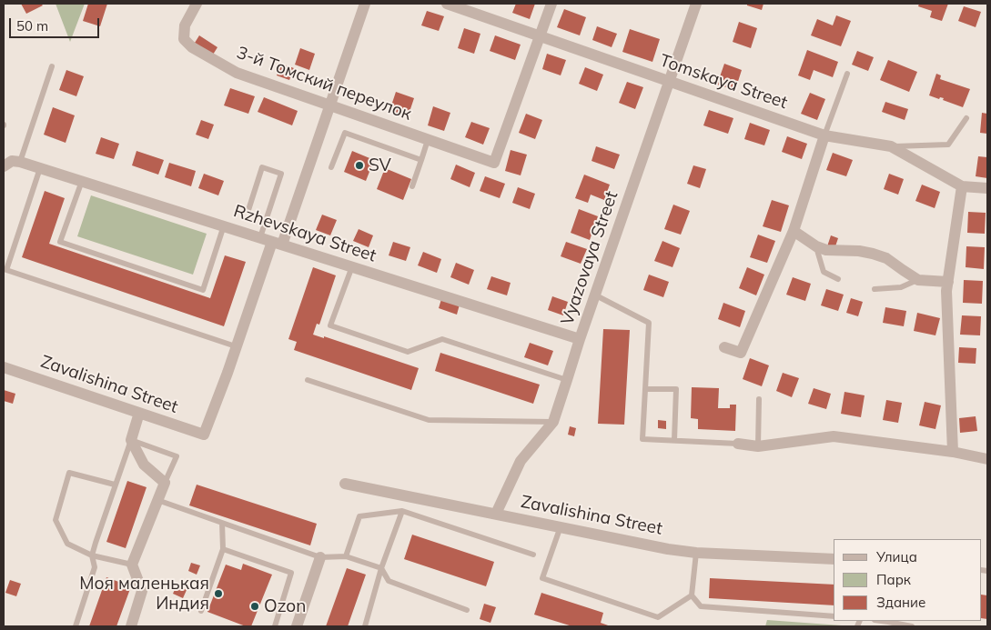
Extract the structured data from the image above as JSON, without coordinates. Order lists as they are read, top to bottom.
{
  "streets": {
    "street": [
      "Tomskaya Street",
      "3-й Томский переулок",
      "Rzhevskaya Street",
      "Vyazovaya Street",
      "Zavalishina Street"
    ]
  },
  "crossings": [
    ["Tomskaya Street", "3-й Томский переулок"],
    ["Tomskaya Street", "Vyazovaya Street"],
    ["Rzhevskaya Street", "Vyazovaya Street"],
    ["Vyazovaya Street", "Zavalishina Street"]
  ],
  "places": ["SV", "Моя маленькая Индия", "Ozon"],
  "legend": ["Улица", "Парк", "Здание"],
  "scale_bar": "50 m"
}
